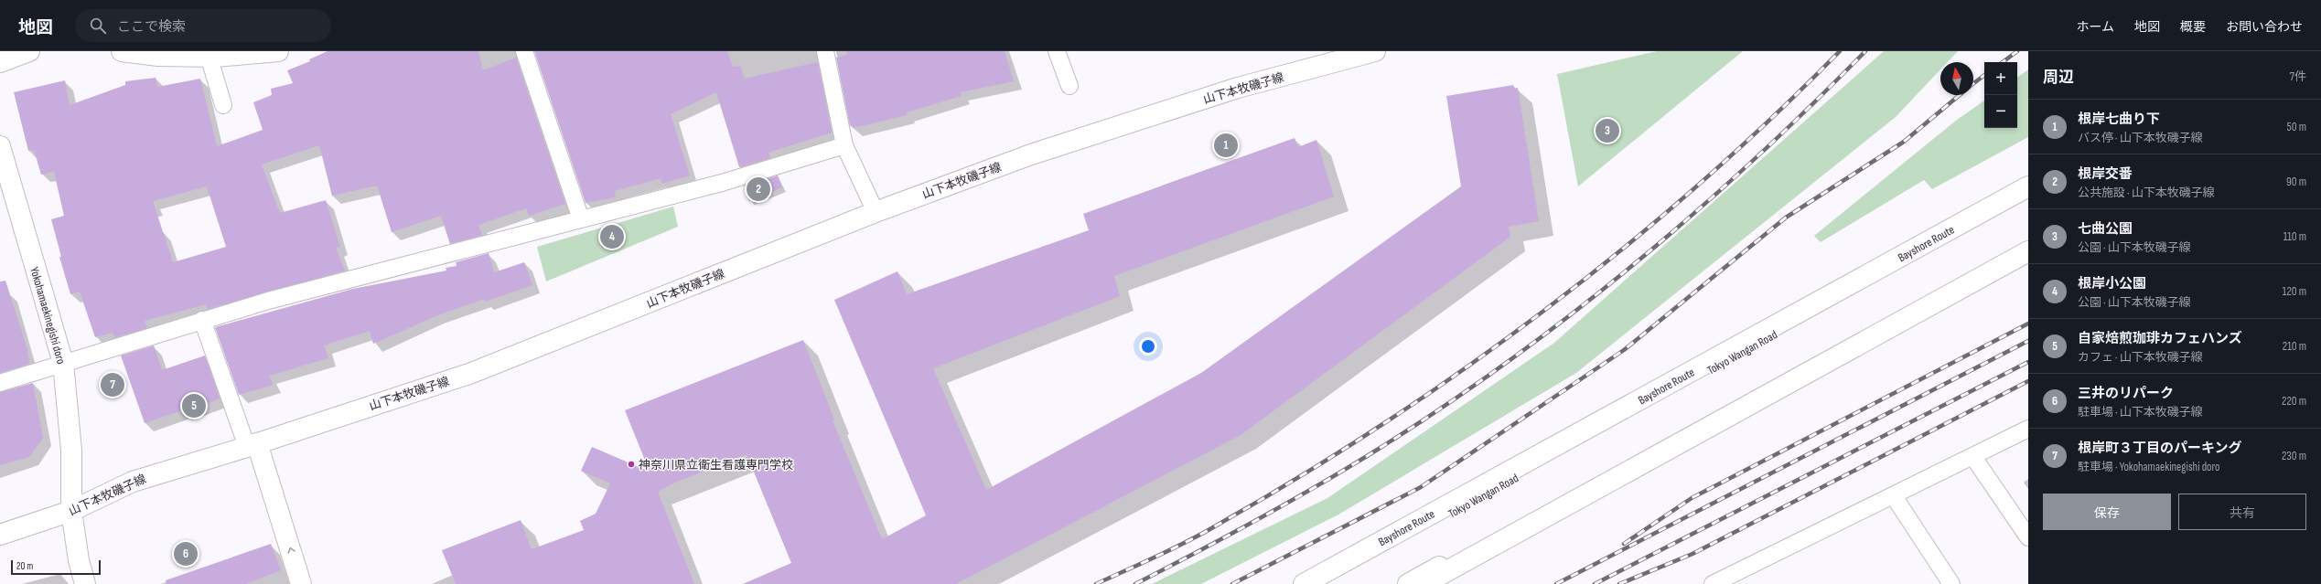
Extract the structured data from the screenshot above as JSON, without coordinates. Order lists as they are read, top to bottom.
{
  "streets": {
    "main road": [
      "山下本牧磯子線",
      "Bayshore Route",
      "Yokohamaekinegishi doro",
      "Tokyo Wangan Road"
    ]
  },
  "crossings": [
    ["山下本牧磯子線", "Yokohamaekinegishi doro"]
  ],
  "places": ["神奈川県立衛生看護専門学校"],
  "scale_bar": "20 m",
  "north": "top",
  "page": {
    "header": "地図",
    "search": "ここで検索",
    "nav": [
      "ホーム",
      "地図",
      "概要",
      "お問い合わせ"
    ],
    "heading": ["周辺", "7件"],
    "map_buttons": ["+", "−"],
    "list": [
      {
        "mark": "1",
        "name": "根岸七曲り下",
        "note": "バス停 · 山下本牧磯子線",
        "value": "50 m"
      },
      {
        "mark": "2",
        "name": "根岸交番",
        "note": "公共施設 · 山下本牧磯子線",
        "value": "90 m"
      },
      {
        "mark": "3",
        "name": "七曲公園",
        "note": "公園 · 山下本牧磯子線",
        "value": "110 m"
      },
      {
        "mark": "4",
        "name": "根岸小公園",
        "note": "公園 · 山下本牧磯子線",
        "value": "120 m"
      },
      {
        "mark": "5",
        "name": "自家焙煎珈琲カフェハンズ",
        "note": "カフェ · 山下本牧磯子線",
        "value": "210 m"
      },
      {
        "mark": "6",
        "name": "三井のリパーク",
        "note": "駐車場 · 山下本牧磯子線",
        "value": "220 m"
      },
      {
        "mark": "7",
        "name": "根岸町３丁目のパーキング",
        "note": "駐車場 · Yokohamaekinegishi doro",
        "value": "230 m"
      }
    ],
    "pins": [
      "3",
      "1",
      "2",
      "4",
      "7",
      "5",
      "6"
    ],
    "buttons": ["保存", "共有"],
    "scale": "20 m"
  }
}
